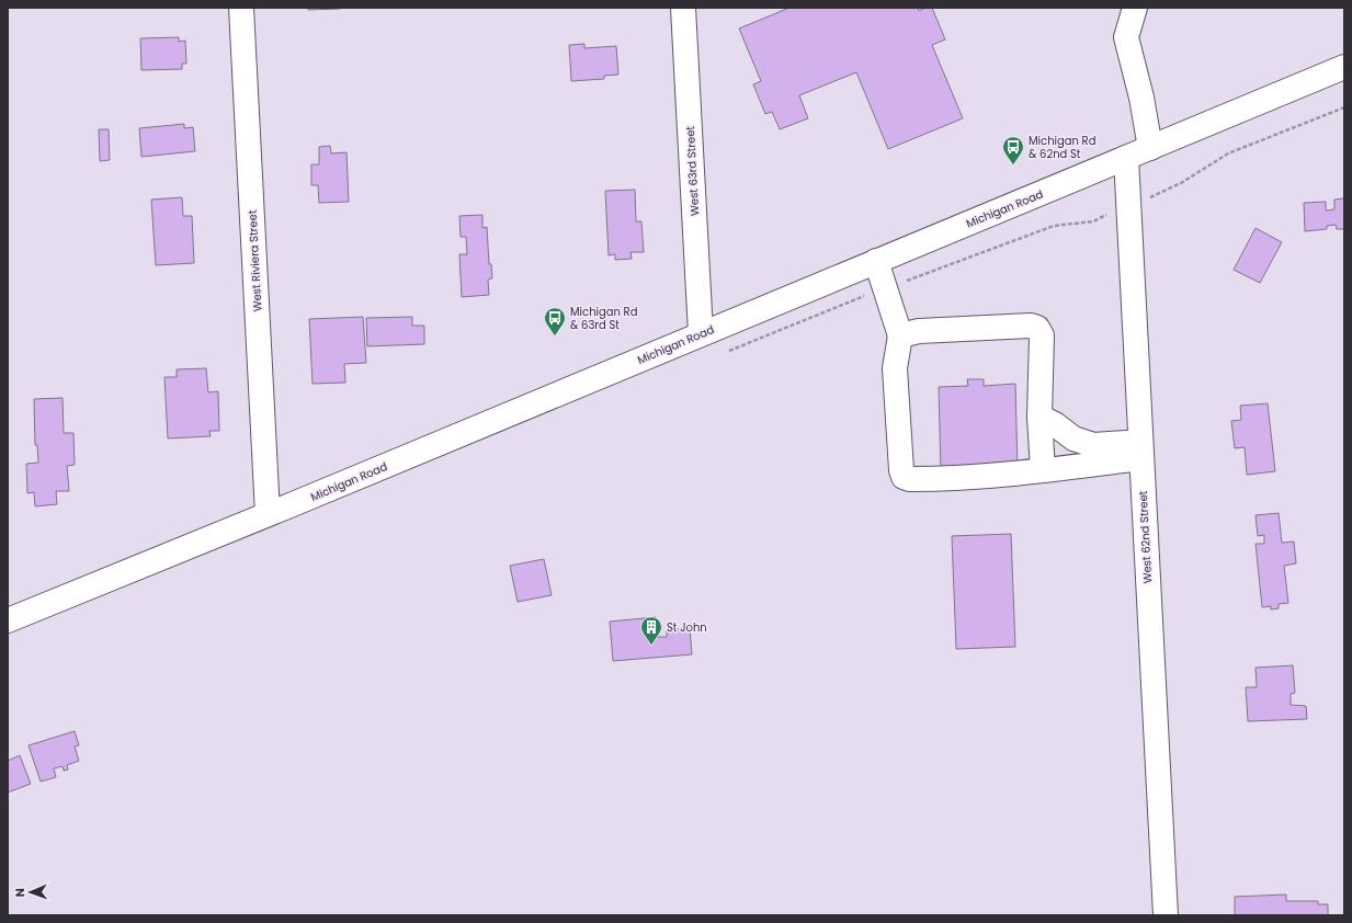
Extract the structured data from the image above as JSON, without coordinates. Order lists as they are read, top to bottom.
{
  "streets": {
    "street": [
      "West 63rd Street",
      "Michigan Road",
      "West Riviera Street",
      "West 62nd Street"
    ]
  },
  "crossings": [
    ["West 63rd Street", "Michigan Road"],
    ["Michigan Road", "West Riviera Street"],
    ["Michigan Road", "West 62nd Street"]
  ],
  "places": {
    "bus stop": ["Michigan Rd & 62nd St", "Michigan Rd & 63rd St"],
    "building": ["St John"]
  },
  "north": "left"
}
